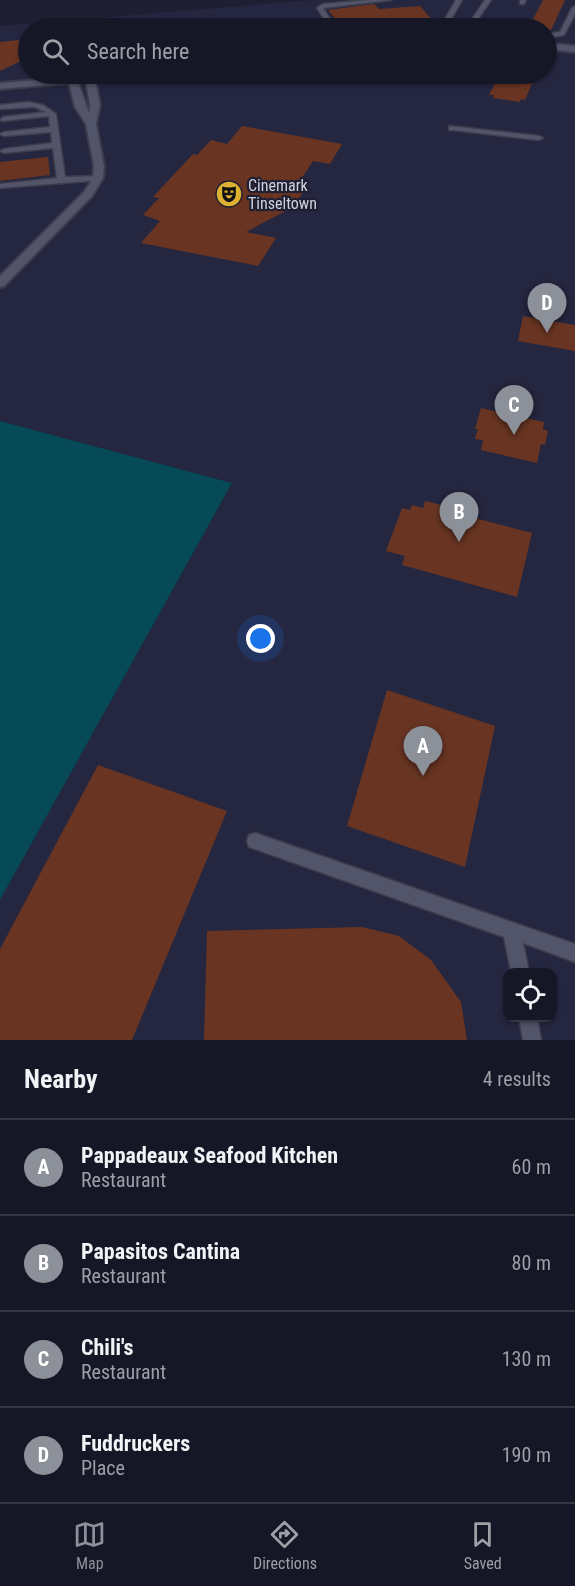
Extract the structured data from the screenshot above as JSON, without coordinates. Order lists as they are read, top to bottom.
{
  "places": {
    "theatre": ["Cinemark Tinseltown"]
  },
  "page": {
    "search": "Search here",
    "pins": [
      "D",
      "C",
      "B",
      "A"
    ],
    "heading": ["Nearby", "4 results"],
    "list": [
      {
        "mark": "A",
        "name": "Pappadeaux Seafood Kitchen",
        "note": "Restaurant",
        "value": "60 m"
      },
      {
        "mark": "B",
        "name": "Papasitos Cantina",
        "note": "Restaurant",
        "value": "80 m"
      },
      {
        "mark": "C",
        "name": "Chili's",
        "note": "Restaurant",
        "value": "130 m"
      },
      {
        "mark": "D",
        "name": "Fuddruckers",
        "note": "Place",
        "value": "190 m"
      }
    ],
    "nav": ["Map", "Directions", "Saved"]
  }
}
